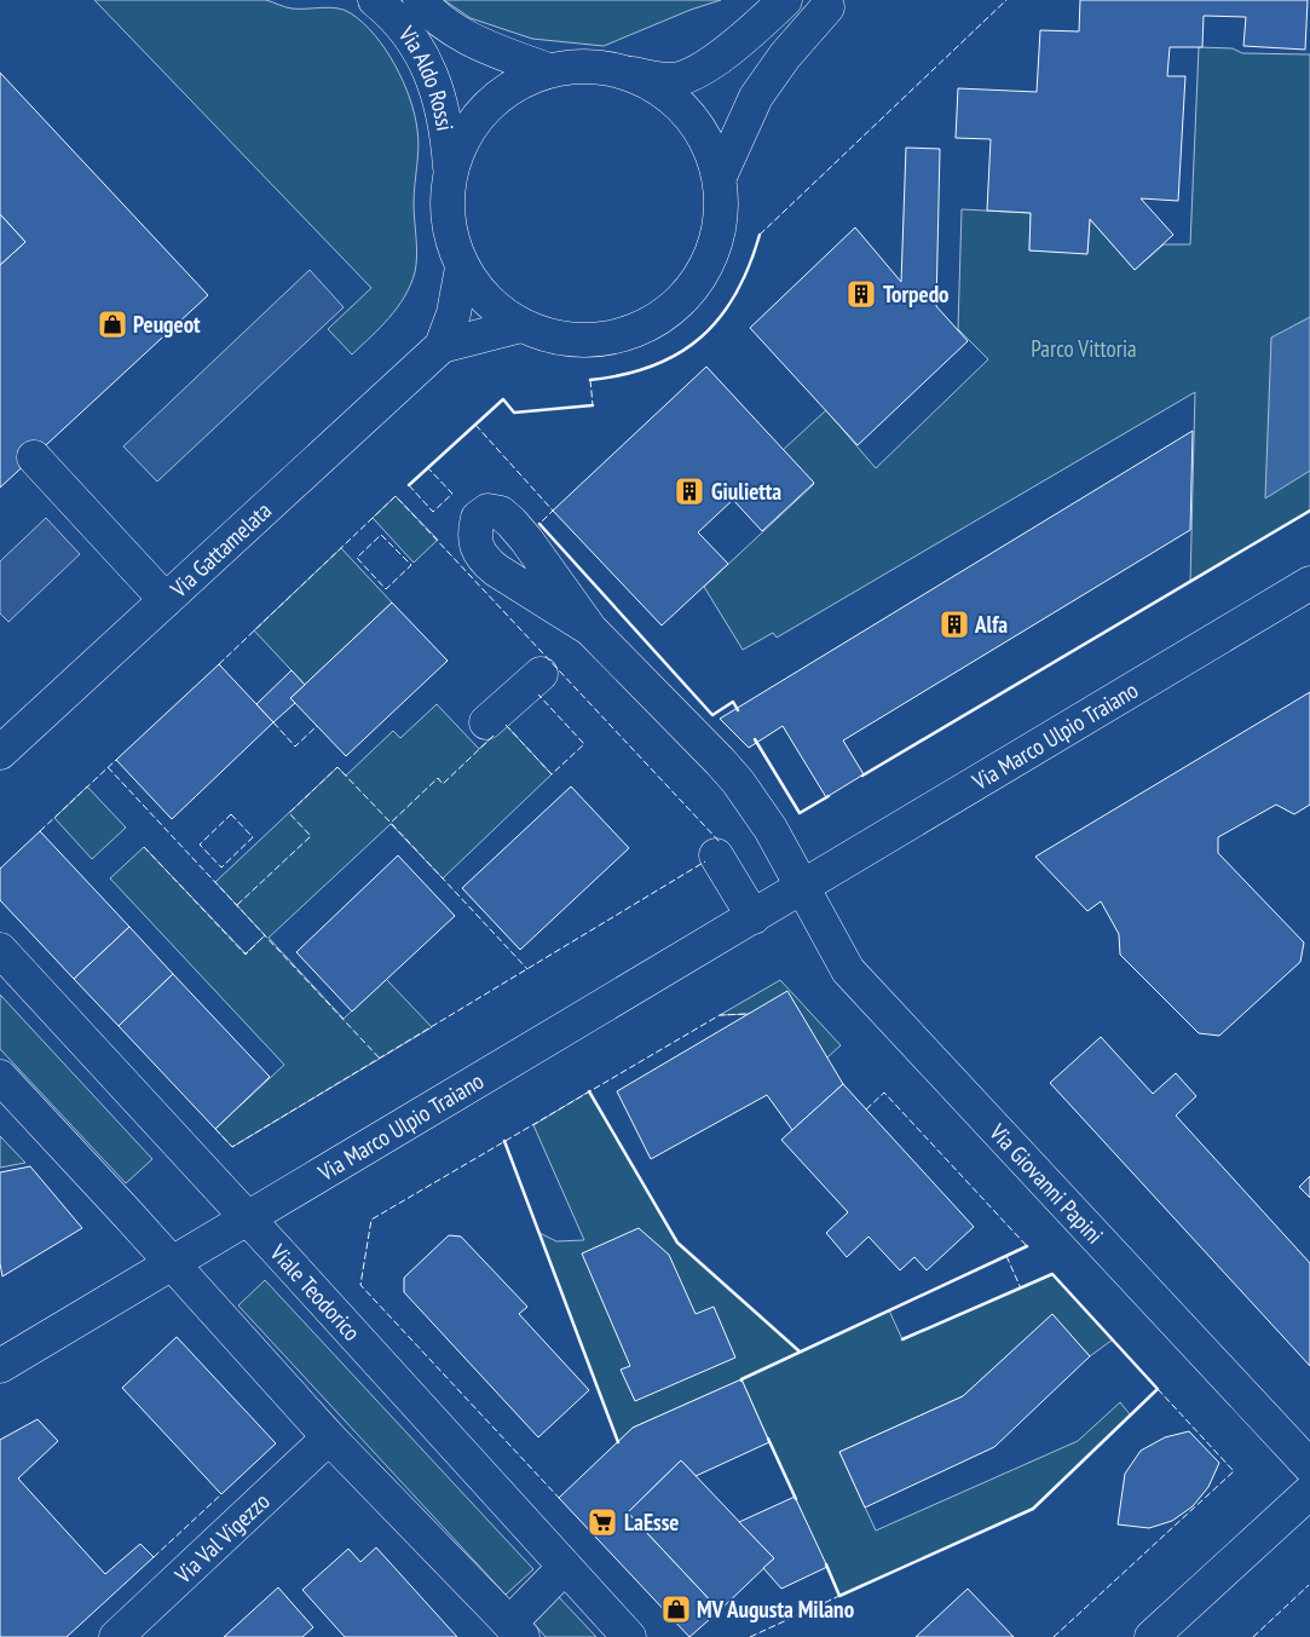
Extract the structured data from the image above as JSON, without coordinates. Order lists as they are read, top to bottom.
{
  "streets": {
    "main road": [
      "Via Aldo Rossi",
      "Via Gattamelata",
      "Via Marco Ulpio Traiano",
      "Via Giovanni Papini",
      "Viale Teodorico",
      "Via Val Vigezzo"
    ]
  },
  "crossings": [
    ["Via Marco Ulpio Traiano", "Via Giovanni Papini"],
    ["Via Marco Ulpio Traiano", "Viale Teodorico"]
  ],
  "parks": ["Parco Vittoria"],
  "places": {
    "building": ["Torpedo", "Giulietta", "Alfa"],
    "shop": ["Peugeot", "MV Augusta Milano"],
    "supermarket": ["LaEsse"]
  }
}
